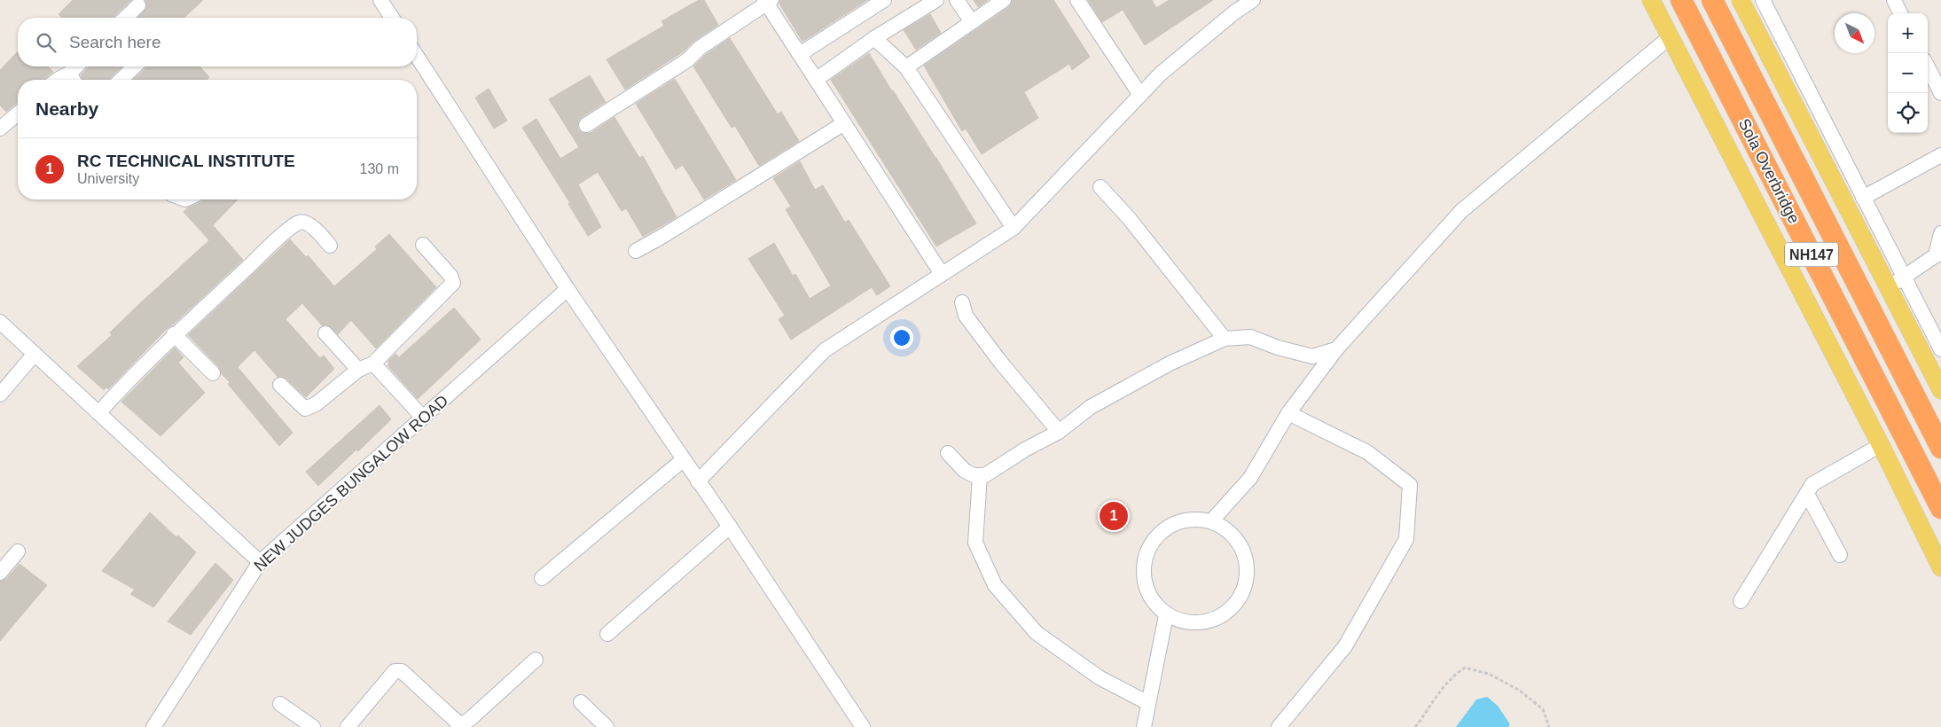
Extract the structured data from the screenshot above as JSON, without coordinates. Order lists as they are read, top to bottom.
{
  "streets": {
    "highway": ["Sola Overbridge", "NH147"],
    "street": ["NEW JUDGES BUNGALOW ROAD"]
  },
  "north": "bottom right",
  "page": {
    "map_buttons": ["+", "−"],
    "search": "Search here",
    "heading": "Nearby",
    "list": [
      {
        "mark": "1",
        "name": "RC TECHNICAL INSTITUTE",
        "note": "University",
        "value": "130 m"
      }
    ],
    "pins": "1"
  }
}
